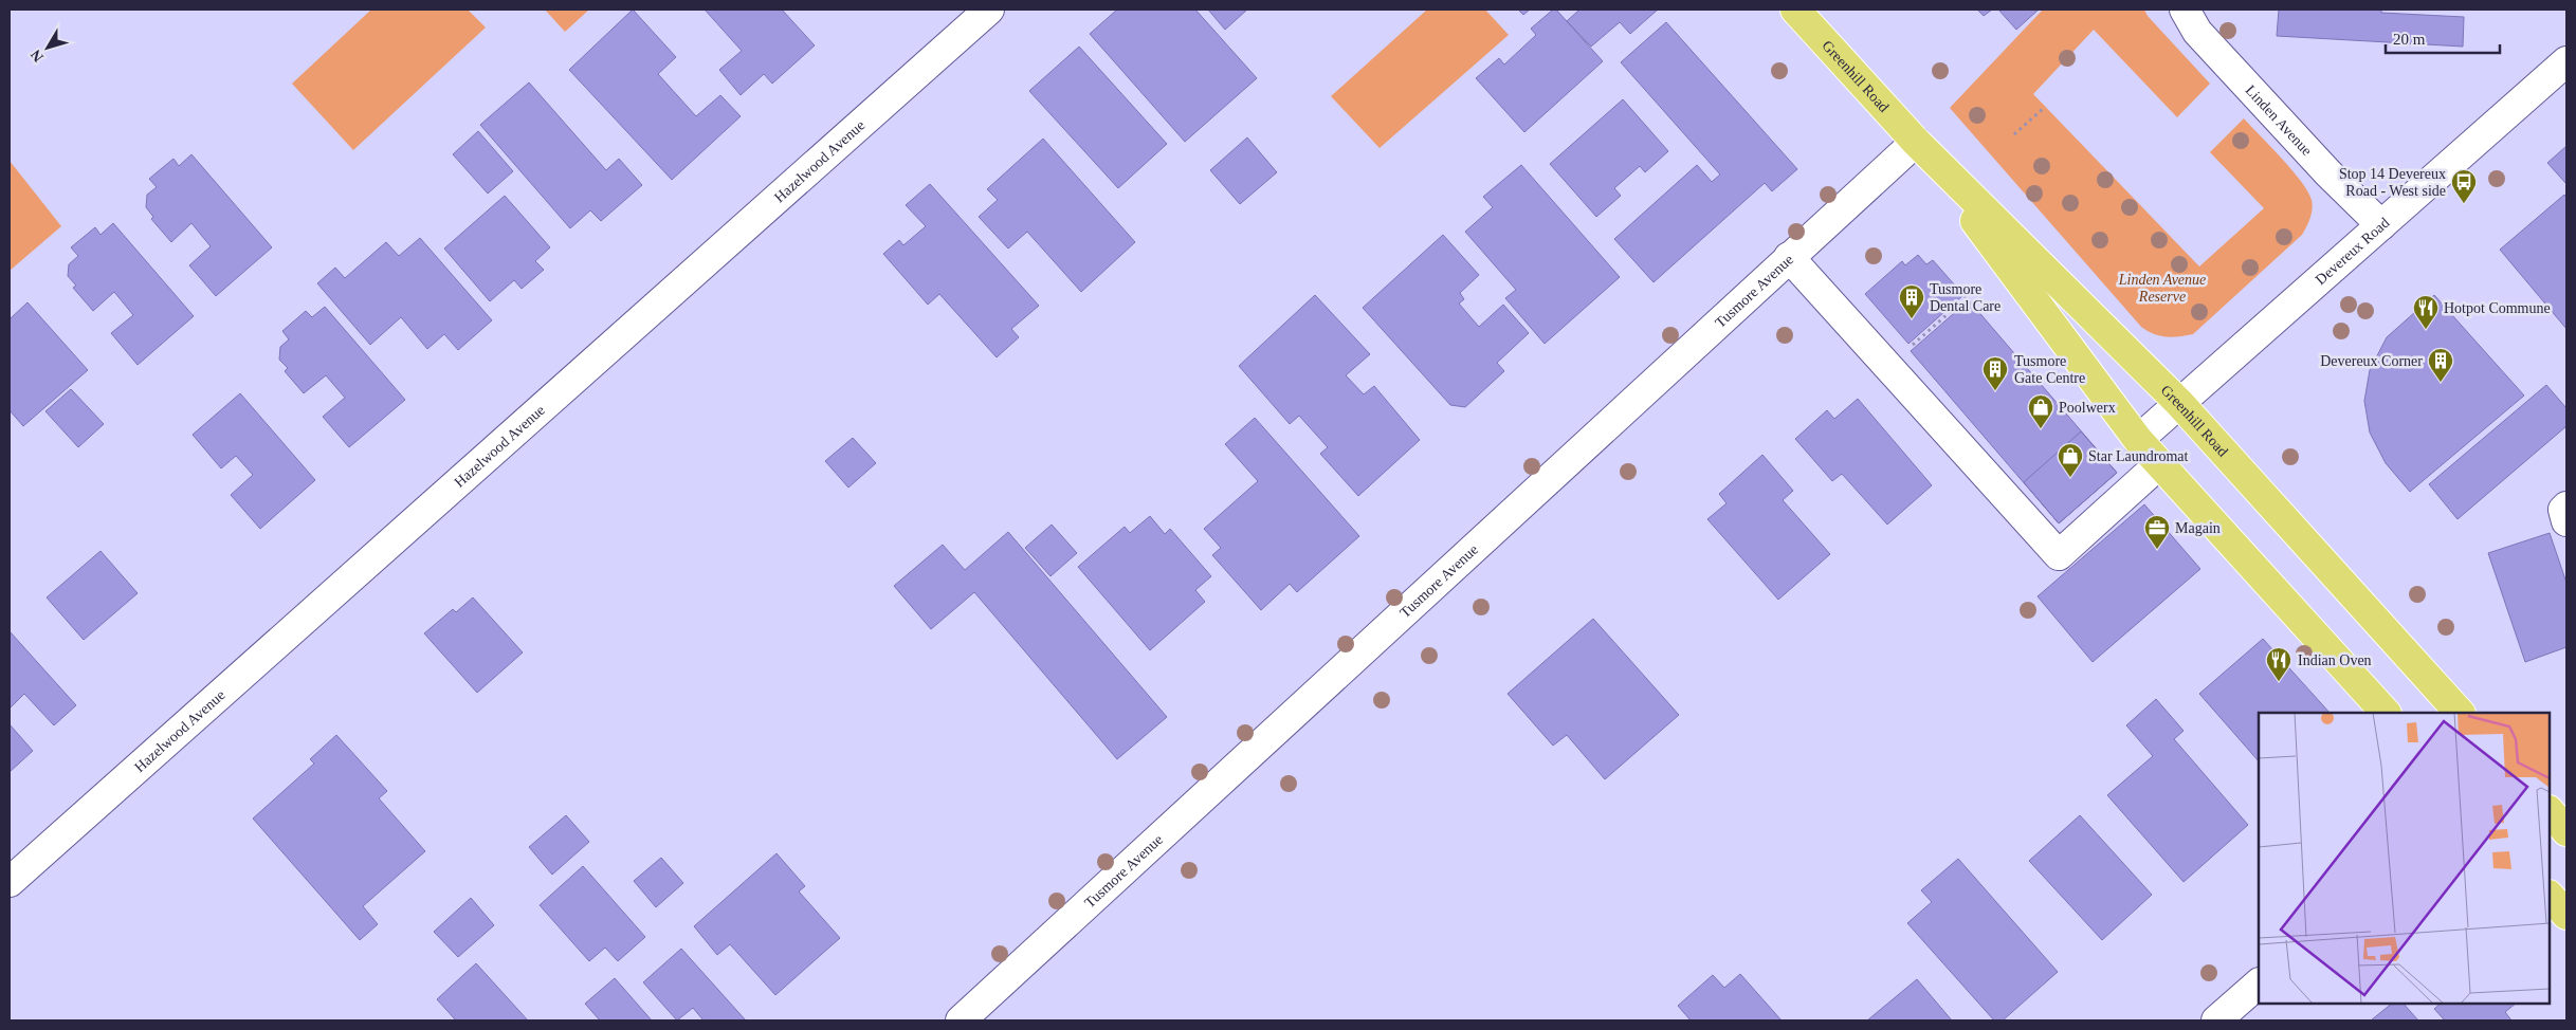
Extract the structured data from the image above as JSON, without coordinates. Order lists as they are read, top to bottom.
{
  "streets": {
    "main road": ["Greenhill Road"],
    "street": [
      "Linden Avenue",
      "Hazelwood Avenue",
      "Devereux Road",
      "Tusmore Avenue"
    ]
  },
  "crossings": [
    ["Greenhill Road", "Devereux Road"],
    ["Greenhill Road", "Tusmore Avenue"],
    ["Linden Avenue", "Devereux Road"]
  ],
  "parks": ["Linden Avenue Reserve"],
  "places": {
    "bus stop": ["Stop 14 Devereux Road - West side"],
    "building": ["Tusmore Dental Care", "Devereux Corner", "Tusmore Gate Centre"],
    "restaurant": ["Hotpot Commune", "Indian Oven"],
    "shop": ["Poolwerx", "Star Laundromat"],
    "office": ["Magain"]
  },
  "scale_bar": "20 m",
  "north": "bottom left"
}
